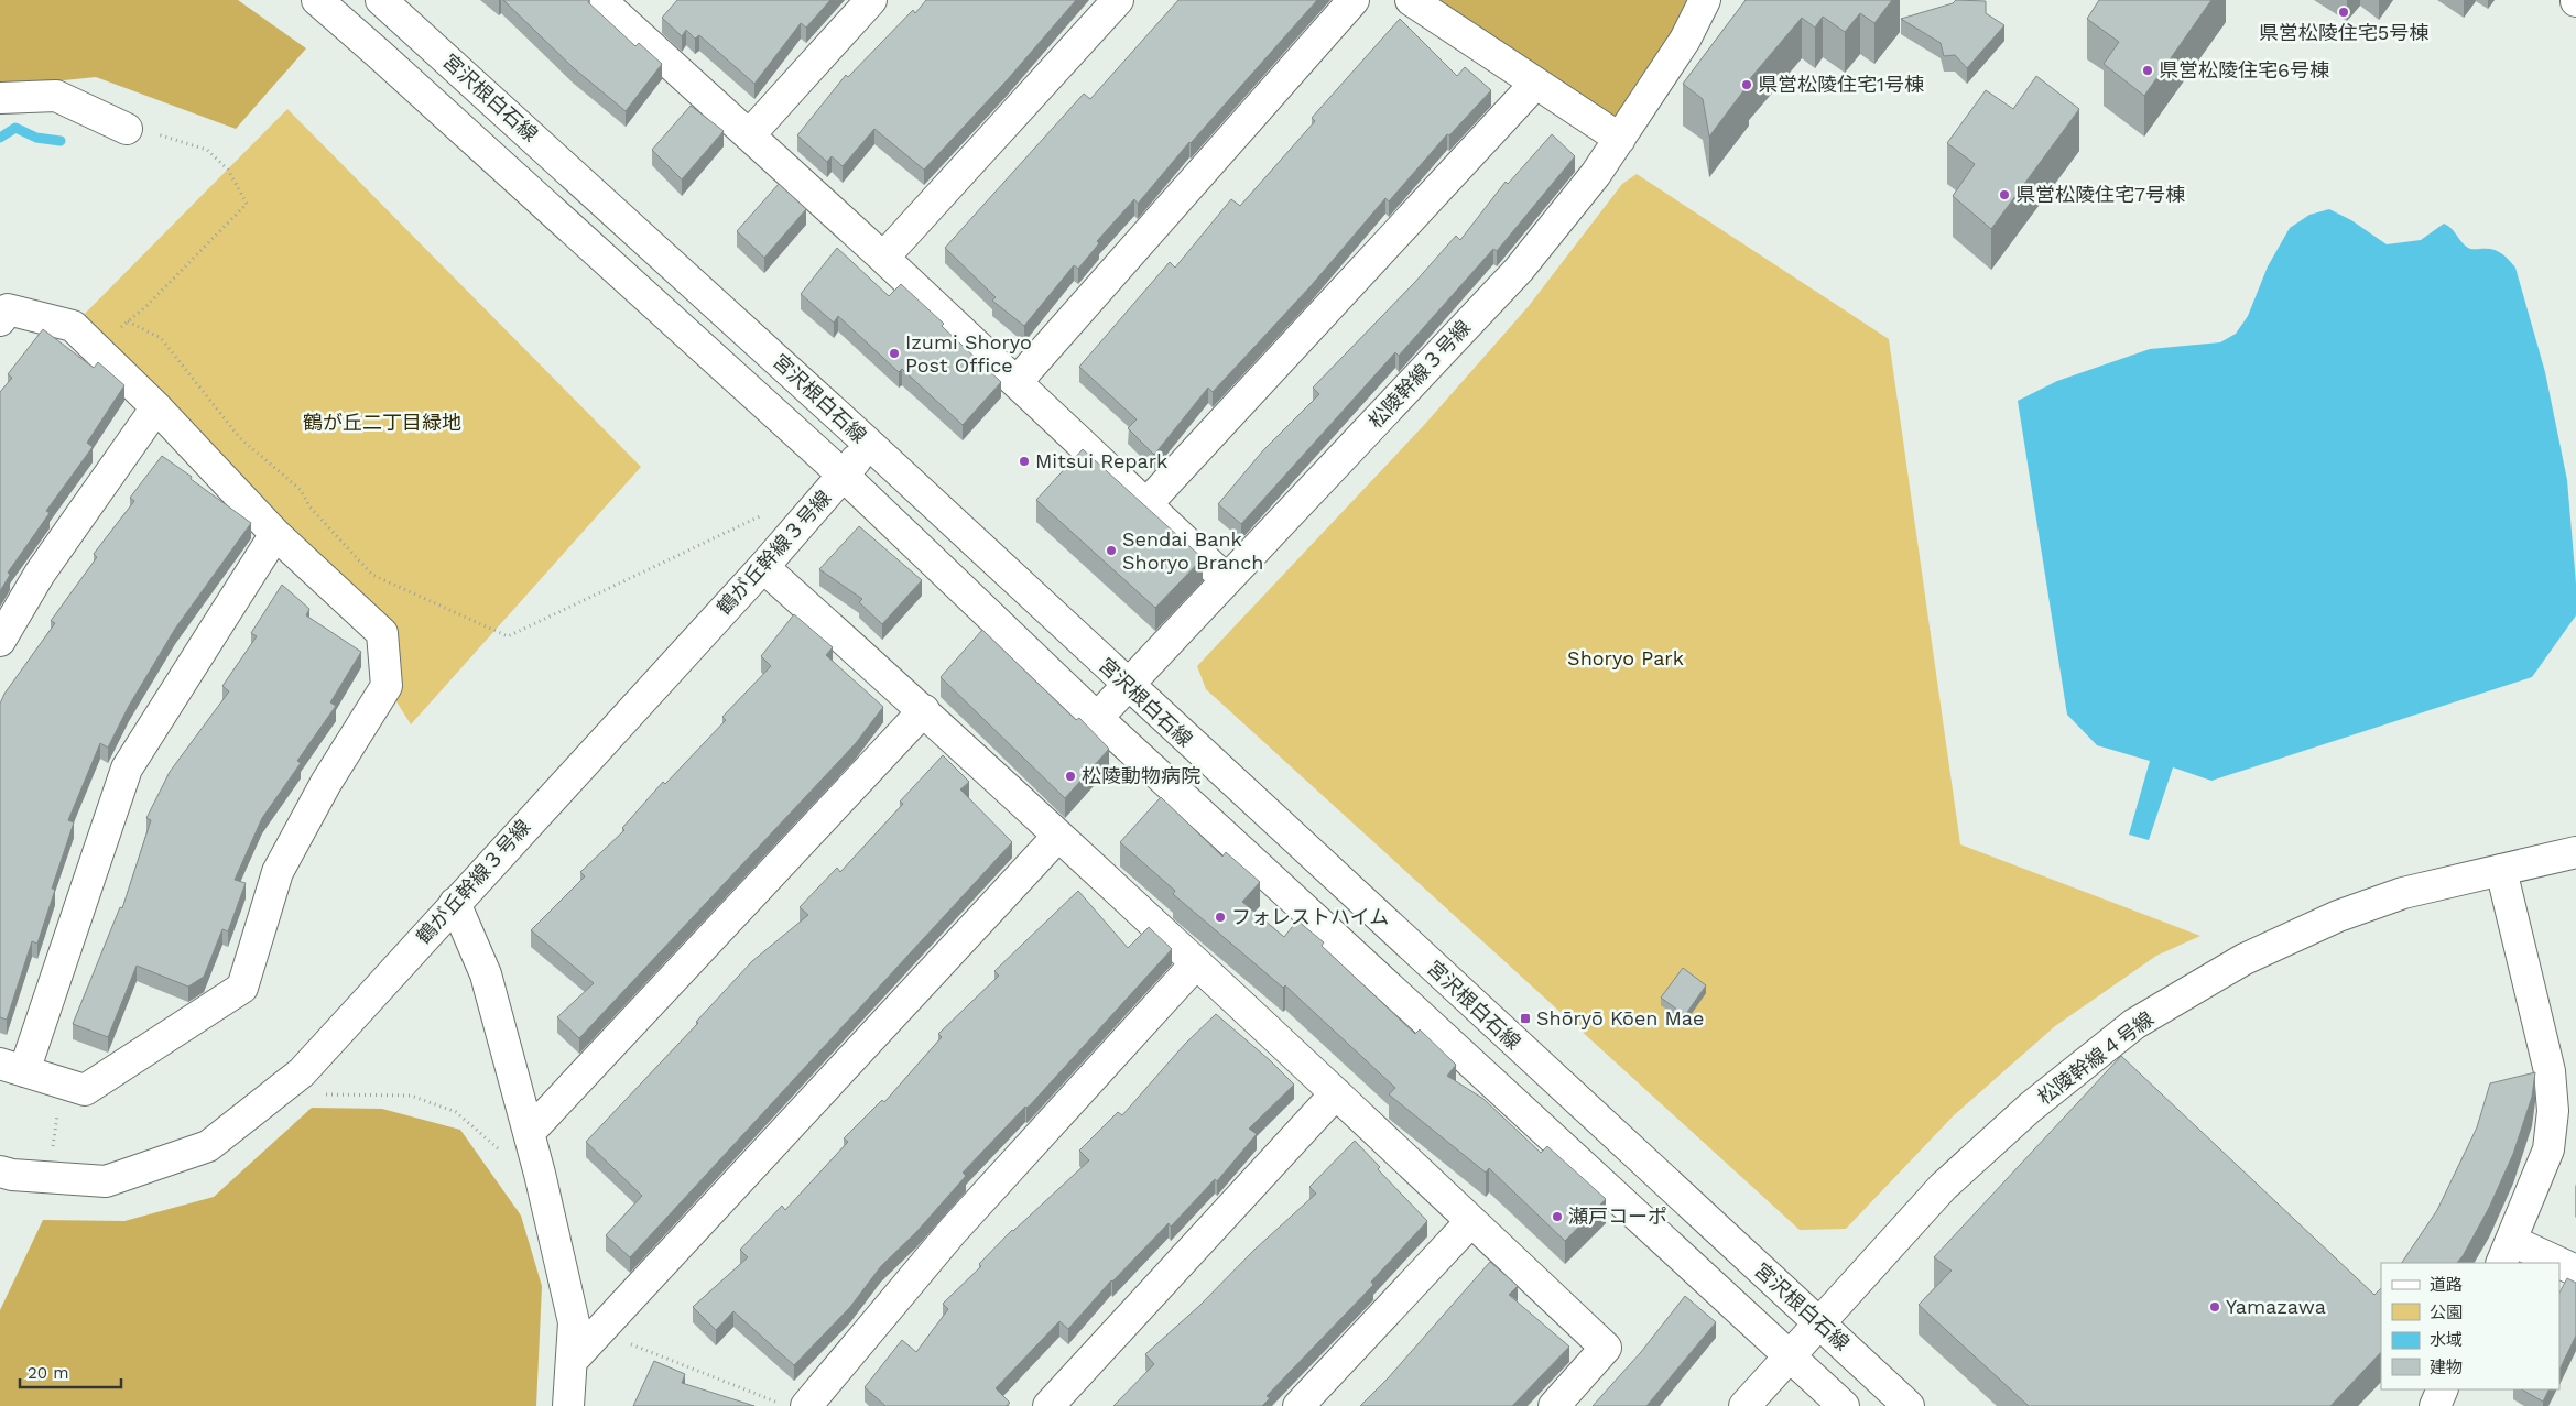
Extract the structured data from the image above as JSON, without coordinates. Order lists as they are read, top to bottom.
{
  "streets": {
    "street": [
      "宮沢根白石線",
      "松陵幹線３号線",
      "鶴が丘幹線３号線",
      "松陵幹線４号線"
    ]
  },
  "crossings": [
    ["宮沢根白石線", "松陵幹線３号線"],
    ["宮沢根白石線", "鶴が丘幹線３号線"],
    ["宮沢根白石線", "松陵幹線４号線"]
  ],
  "parks": ["鶴が丘二丁目緑地", "Shoryo Park"],
  "places": {
    "other": [
      "県営松陵住宅5号棟",
      "県営松陵住宅6号棟",
      "県営松陵住宅1号棟",
      "県営松陵住宅7号棟",
      "Izumi Shoryo Post Office",
      "Mitsui Repark",
      "Sendai Bank Shoryo Branch",
      "松陵動物病院",
      "フォレストハイム",
      "瀬戸コーポ",
      "Yamazawa"
    ],
    "transit": ["Shōryō Kōen Mae"]
  },
  "legend": [
    "道路",
    "公園",
    "水域",
    "建物"
  ],
  "scale_bar": "20 m"
}
